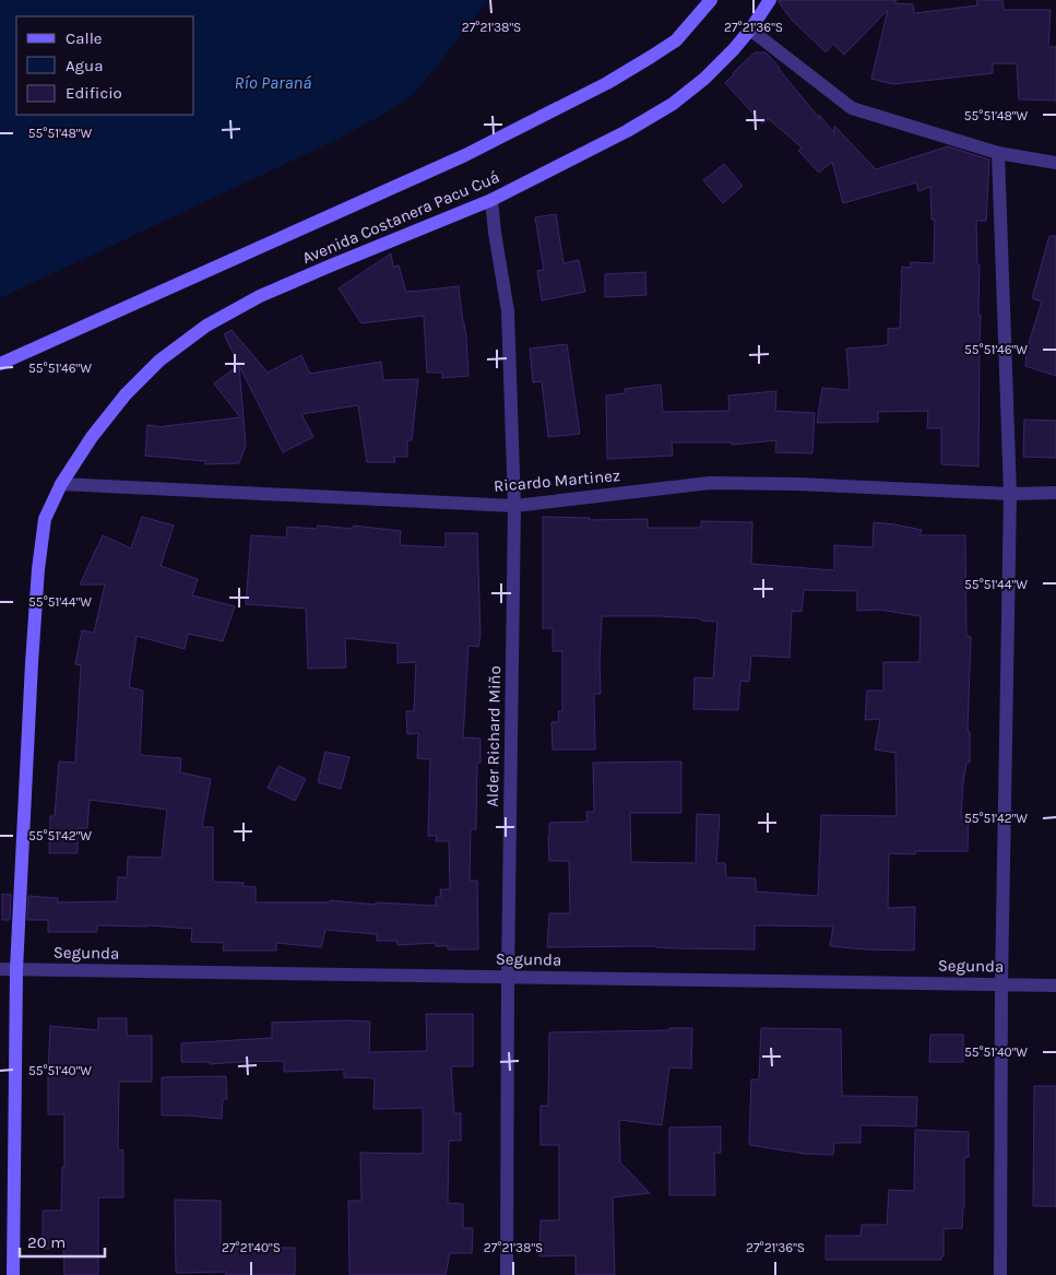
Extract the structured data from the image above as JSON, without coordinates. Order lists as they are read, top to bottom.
{
  "streets": {
    "main road": ["Avenida Costanera Pacu Cuá"],
    "street": ["Ricardo Martinez", "Alder Richard Miño", "Segunda"]
  },
  "crossings": [
    ["Avenida Costanera Pacu Cuá", "Ricardo Martinez"],
    ["Avenida Costanera Pacu Cuá", "Alder Richard Miño"],
    ["Avenida Costanera Pacu Cuá", "Segunda"],
    ["Ricardo Martinez", "Alder Richard Miño"],
    ["Alder Richard Miño", "Segunda"]
  ],
  "water": ["Río Paraná"],
  "legend": ["Calle", "Agua", "Edificio"],
  "scale_bar": "20 m",
  "coordinates": [
    "27°21'38\"S",
    "27°21'36\"S",
    "55°51'48\"W",
    "55°51'46\"W",
    "55°51'44\"W",
    "55°51'42\"W",
    "55°51'40\"W",
    "27°21'40\"S"
  ]
}
